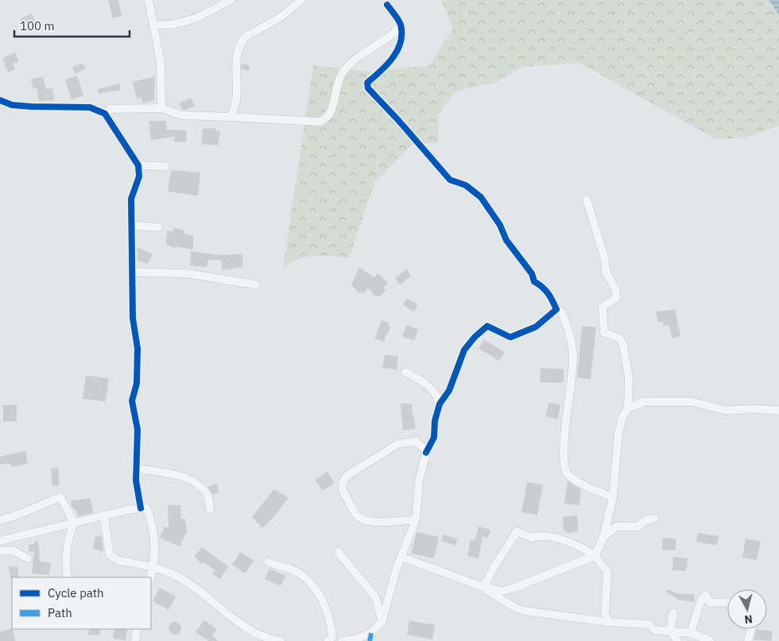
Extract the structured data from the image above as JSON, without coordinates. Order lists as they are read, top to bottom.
{
  "legend": ["Cycle path", "Path"],
  "scale_bar": "100 m",
  "north": "bottom"
}
